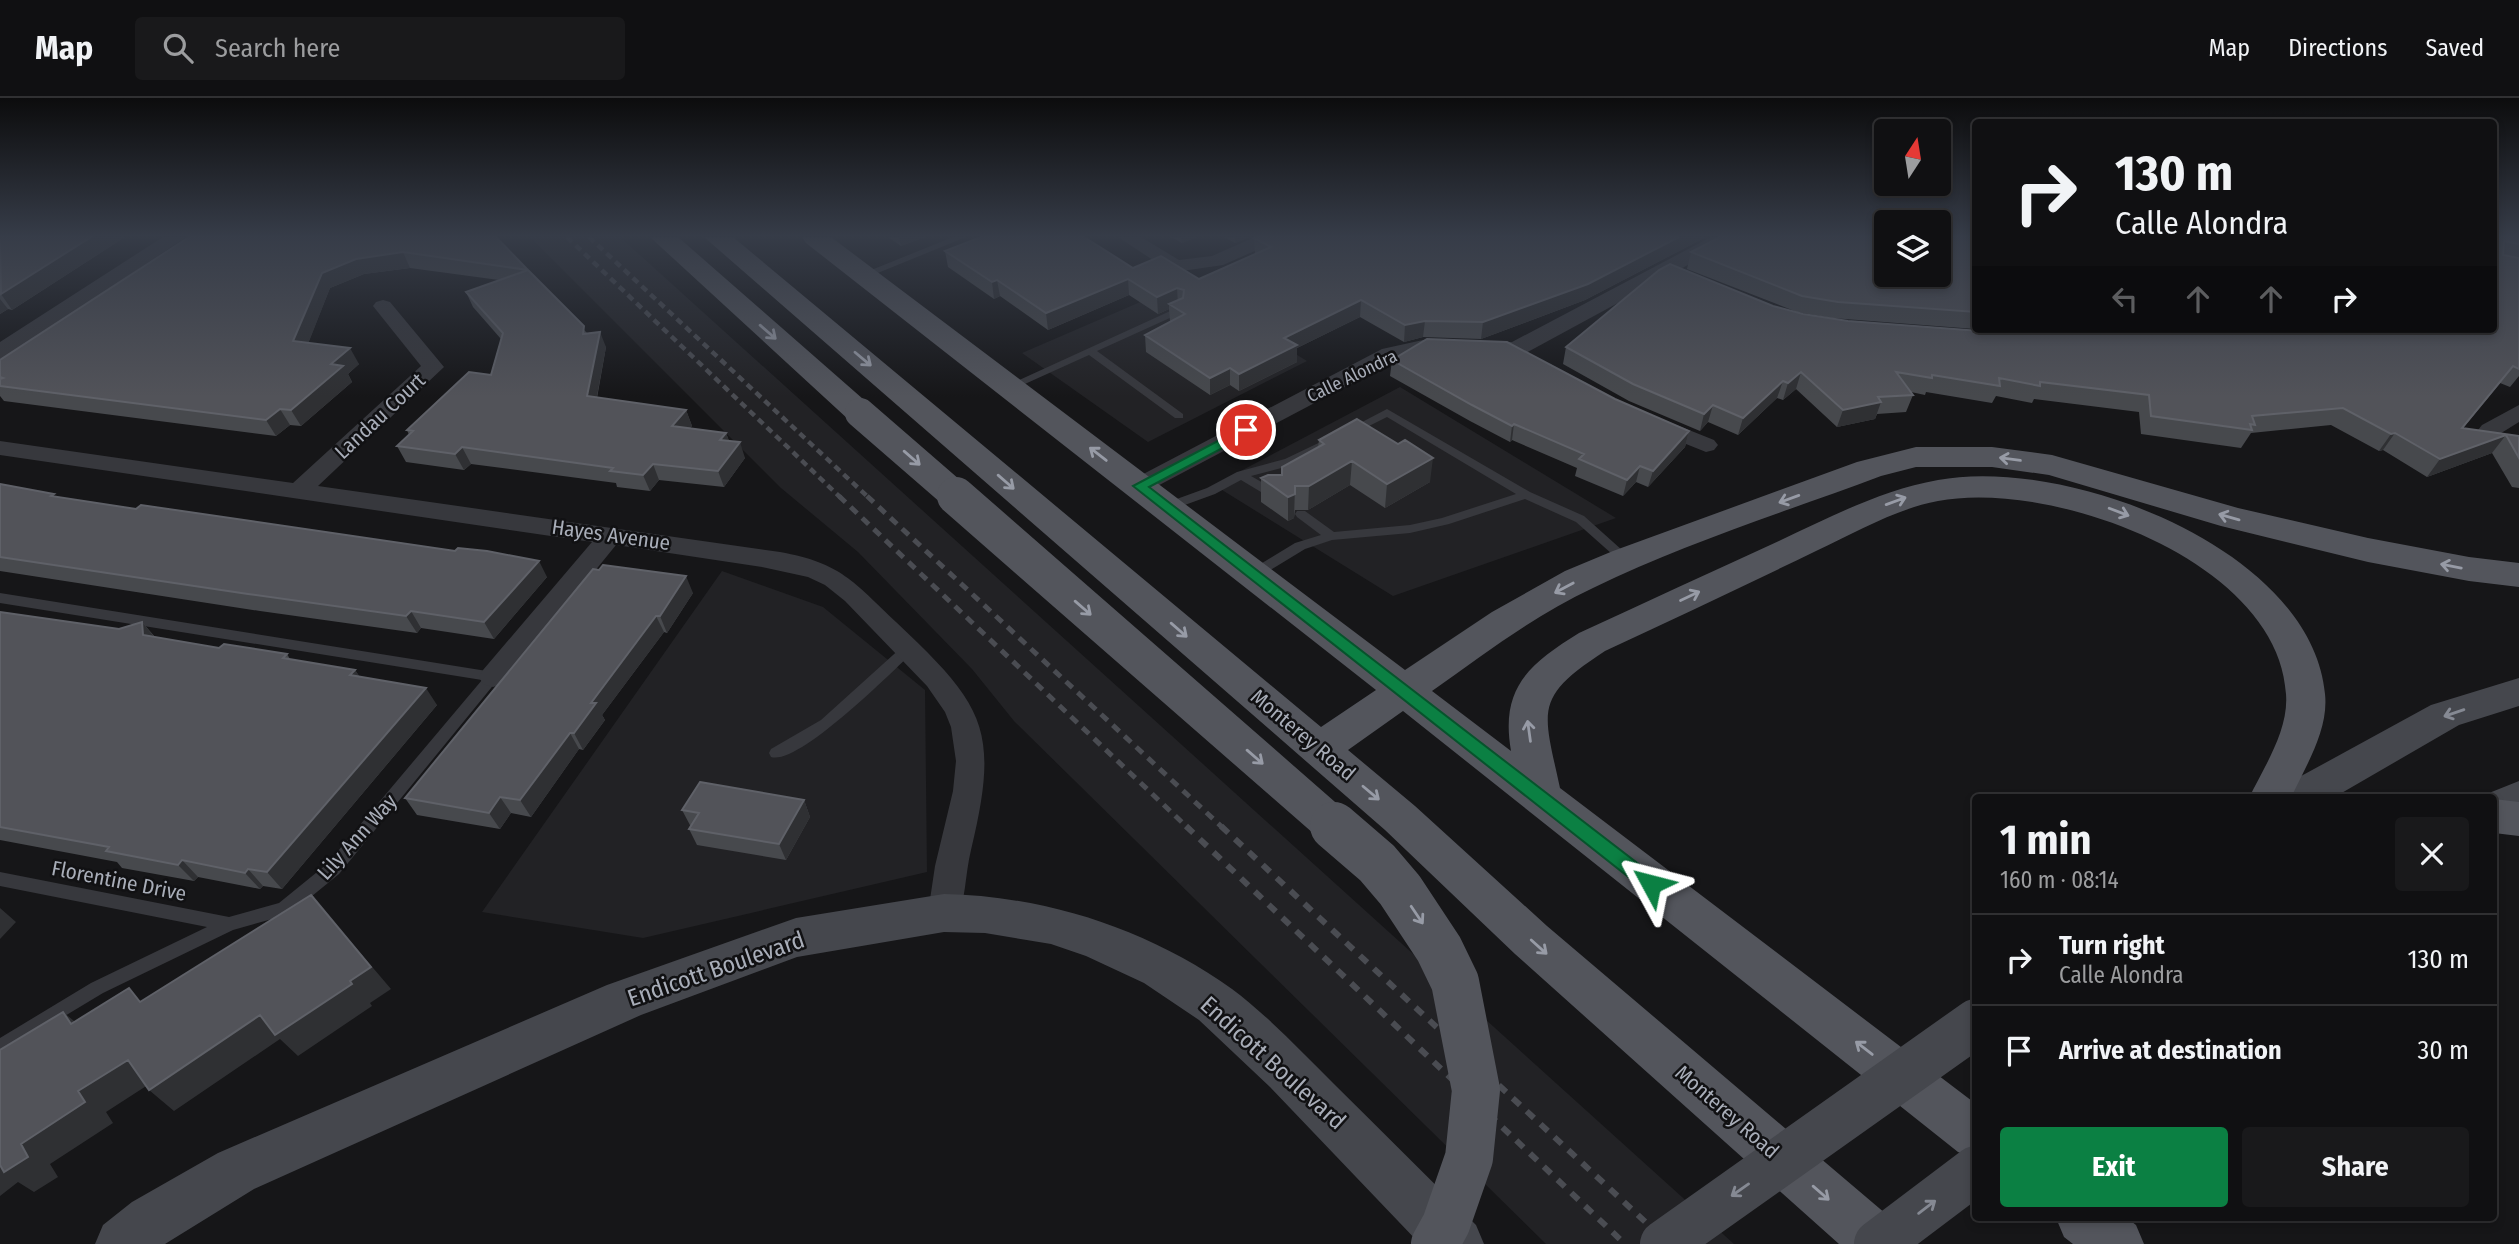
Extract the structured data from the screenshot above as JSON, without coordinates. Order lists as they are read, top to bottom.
{
  "streets": {
    "main road": ["Monterey Road", "Endicott Boulevard"],
    "street": [
      "Calle Alondra",
      "Landau Court",
      "Hayes Avenue",
      "Lily Ann Way"
    ],
    "lane": ["Florentine Drive"]
  },
  "crossings": [
    ["Landau Court", "Hayes Avenue"],
    ["Hayes Avenue", "Lily Ann Way"],
    ["Hayes Avenue", "Endicott Boulevard"],
    ["Lily Ann Way", "Florentine Drive"]
  ],
  "north": "top",
  "page": {
    "header": "Map",
    "search": "Search here",
    "nav": ["Map", "Directions", "Saved"],
    "turn": ["130 m", "Calle Alondra"],
    "heading": ["1 min", "160 m · 08:14"],
    "list": [
      {
        "name": "Turn right",
        "note": "Calle Alondra",
        "value": "130 m"
      },
      {
        "name": "Arrive at destination",
        "value": "30 m"
      }
    ],
    "buttons": ["Exit", "Share"]
  }
}
